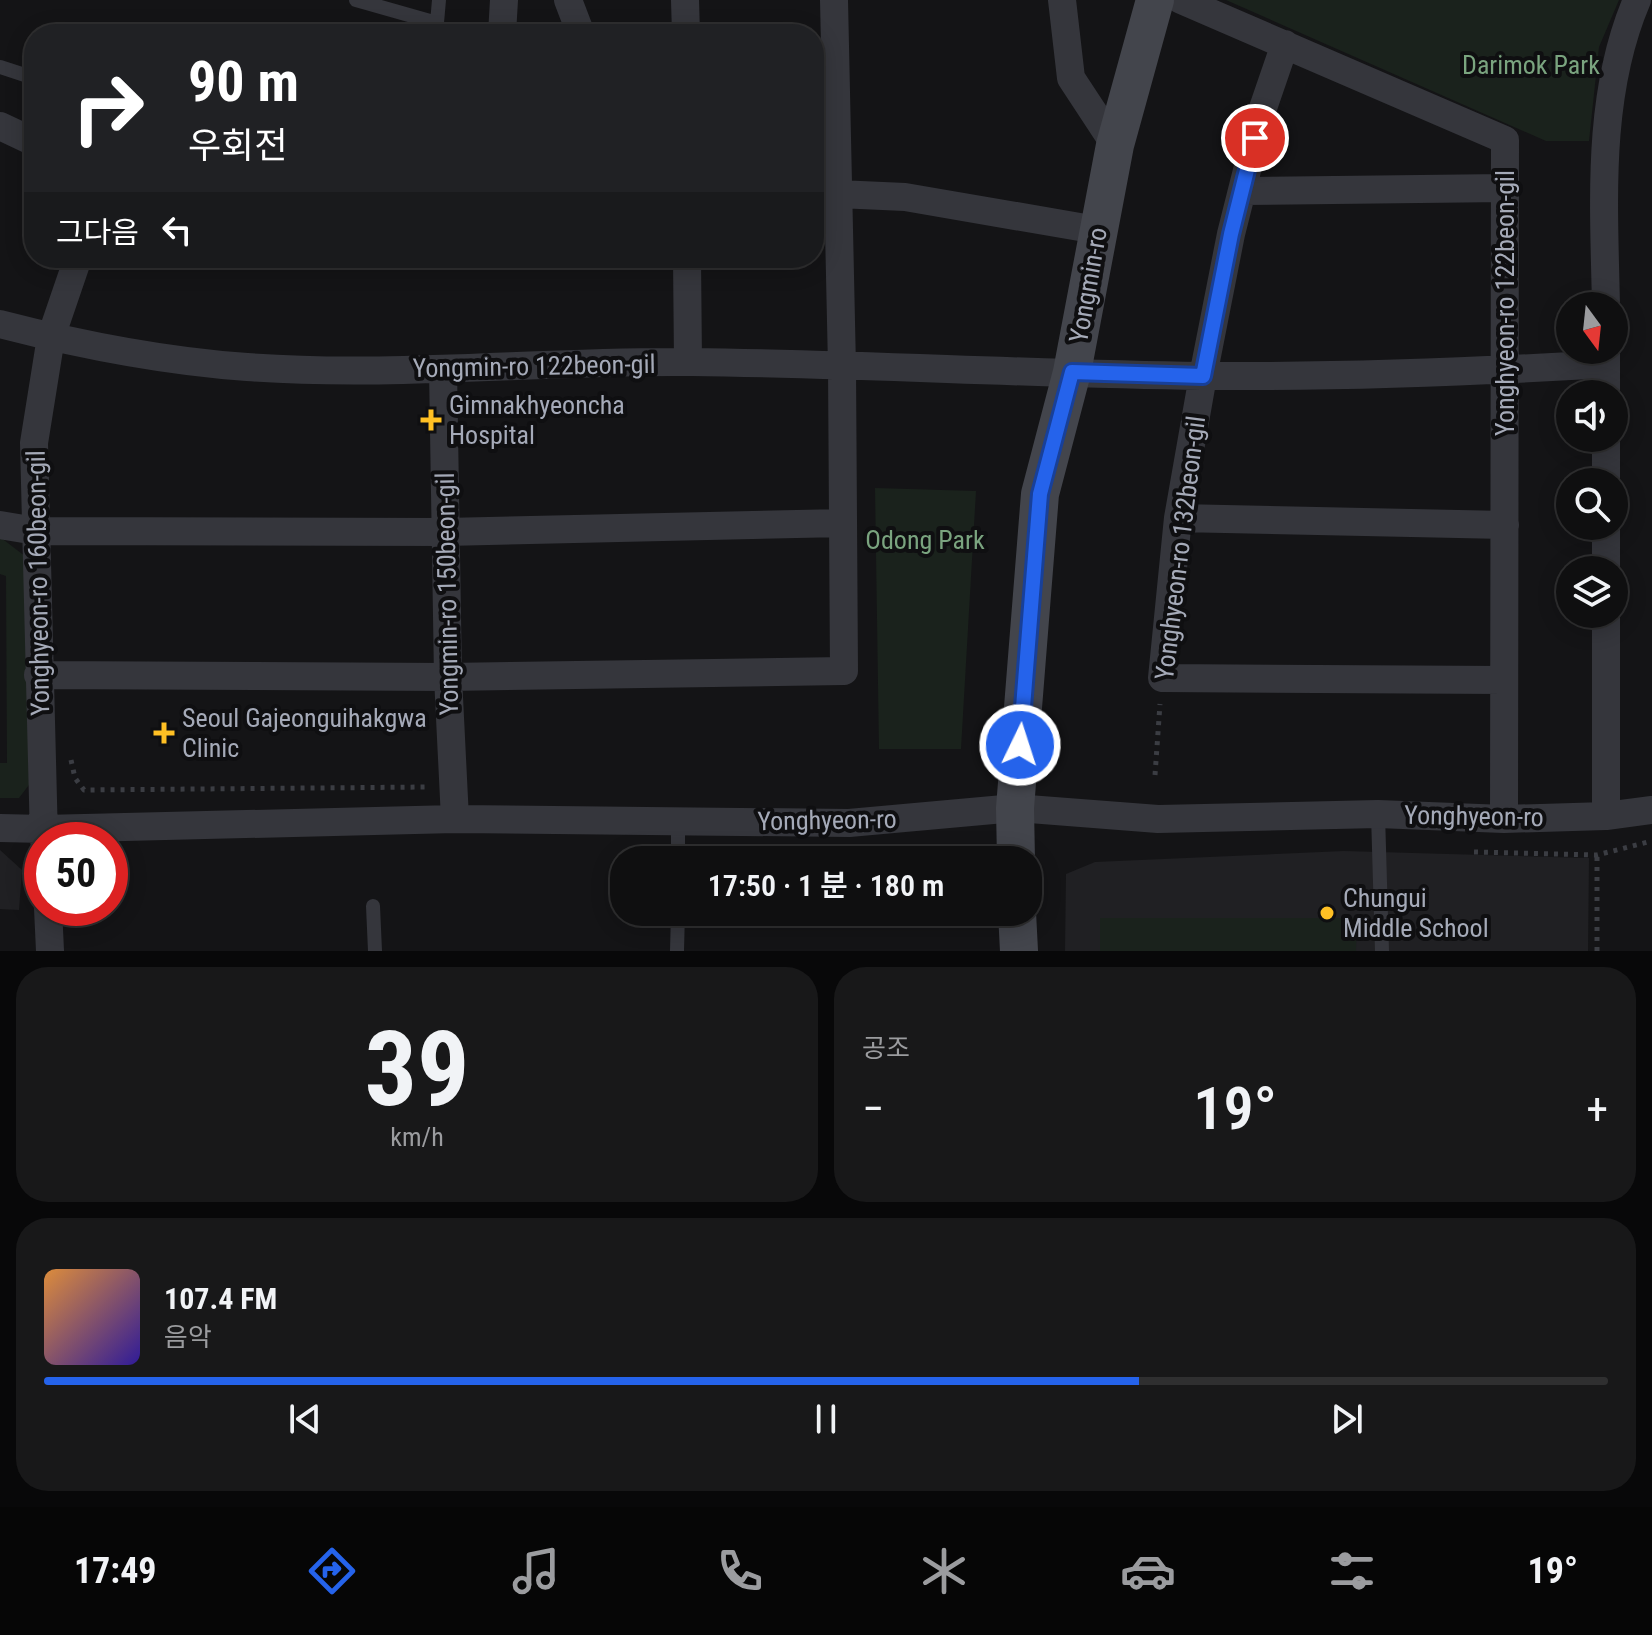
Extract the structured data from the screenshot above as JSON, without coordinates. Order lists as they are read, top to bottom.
{
  "streets": {
    "main road": ["Yongmin-ro"],
    "street": [
      "Yonghyeon-ro 122beon-gil",
      "Yongmin-ro 122beon-gil",
      "Yonghyeon-ro 132beon-gil",
      "Yonghyeon-ro 160beon-gil",
      "Yongmin-ro 150beon-gil",
      "Yonghyeon-ro"
    ]
  },
  "crossings": [
    ["Yongmin-ro", "Yongmin-ro 122beon-gil"],
    ["Yongmin-ro", "Yonghyeon-ro"],
    ["Yonghyeon-ro 122beon-gil", "Yongmin-ro 122beon-gil"],
    ["Yonghyeon-ro 122beon-gil", "Yonghyeon-ro 132beon-gil"],
    ["Yonghyeon-ro 122beon-gil", "Yonghyeon-ro"],
    ["Yongmin-ro 122beon-gil", "Yonghyeon-ro 132beon-gil"],
    ["Yongmin-ro 122beon-gil", "Yonghyeon-ro 160beon-gil"],
    ["Yongmin-ro 122beon-gil", "Yongmin-ro 150beon-gil"],
    ["Yongmin-ro 150beon-gil", "Yonghyeon-ro"]
  ],
  "parks": ["Darimok Park", "Odong Park"],
  "places": {
    "health": ["Gimnakhyeoncha Hospital", "Seoul Gajeonguihakgwa Clinic"],
    "other": ["Chungui Middle School"]
  },
  "north": "bottom",
  "page": {
    "turn": ["90 m", "우회전"],
    "then": "그다음",
    "limit": "50",
    "trip": "17:50 · 1 분 · 180 m",
    "tile": [
      ["39", "km/h"],
      "공조"
    ],
    "heat": ["−", "19°", "+"],
    "song": ["107.4 FM", "음악"],
    "tabs": ["17:49", "19°"]
  }
}
